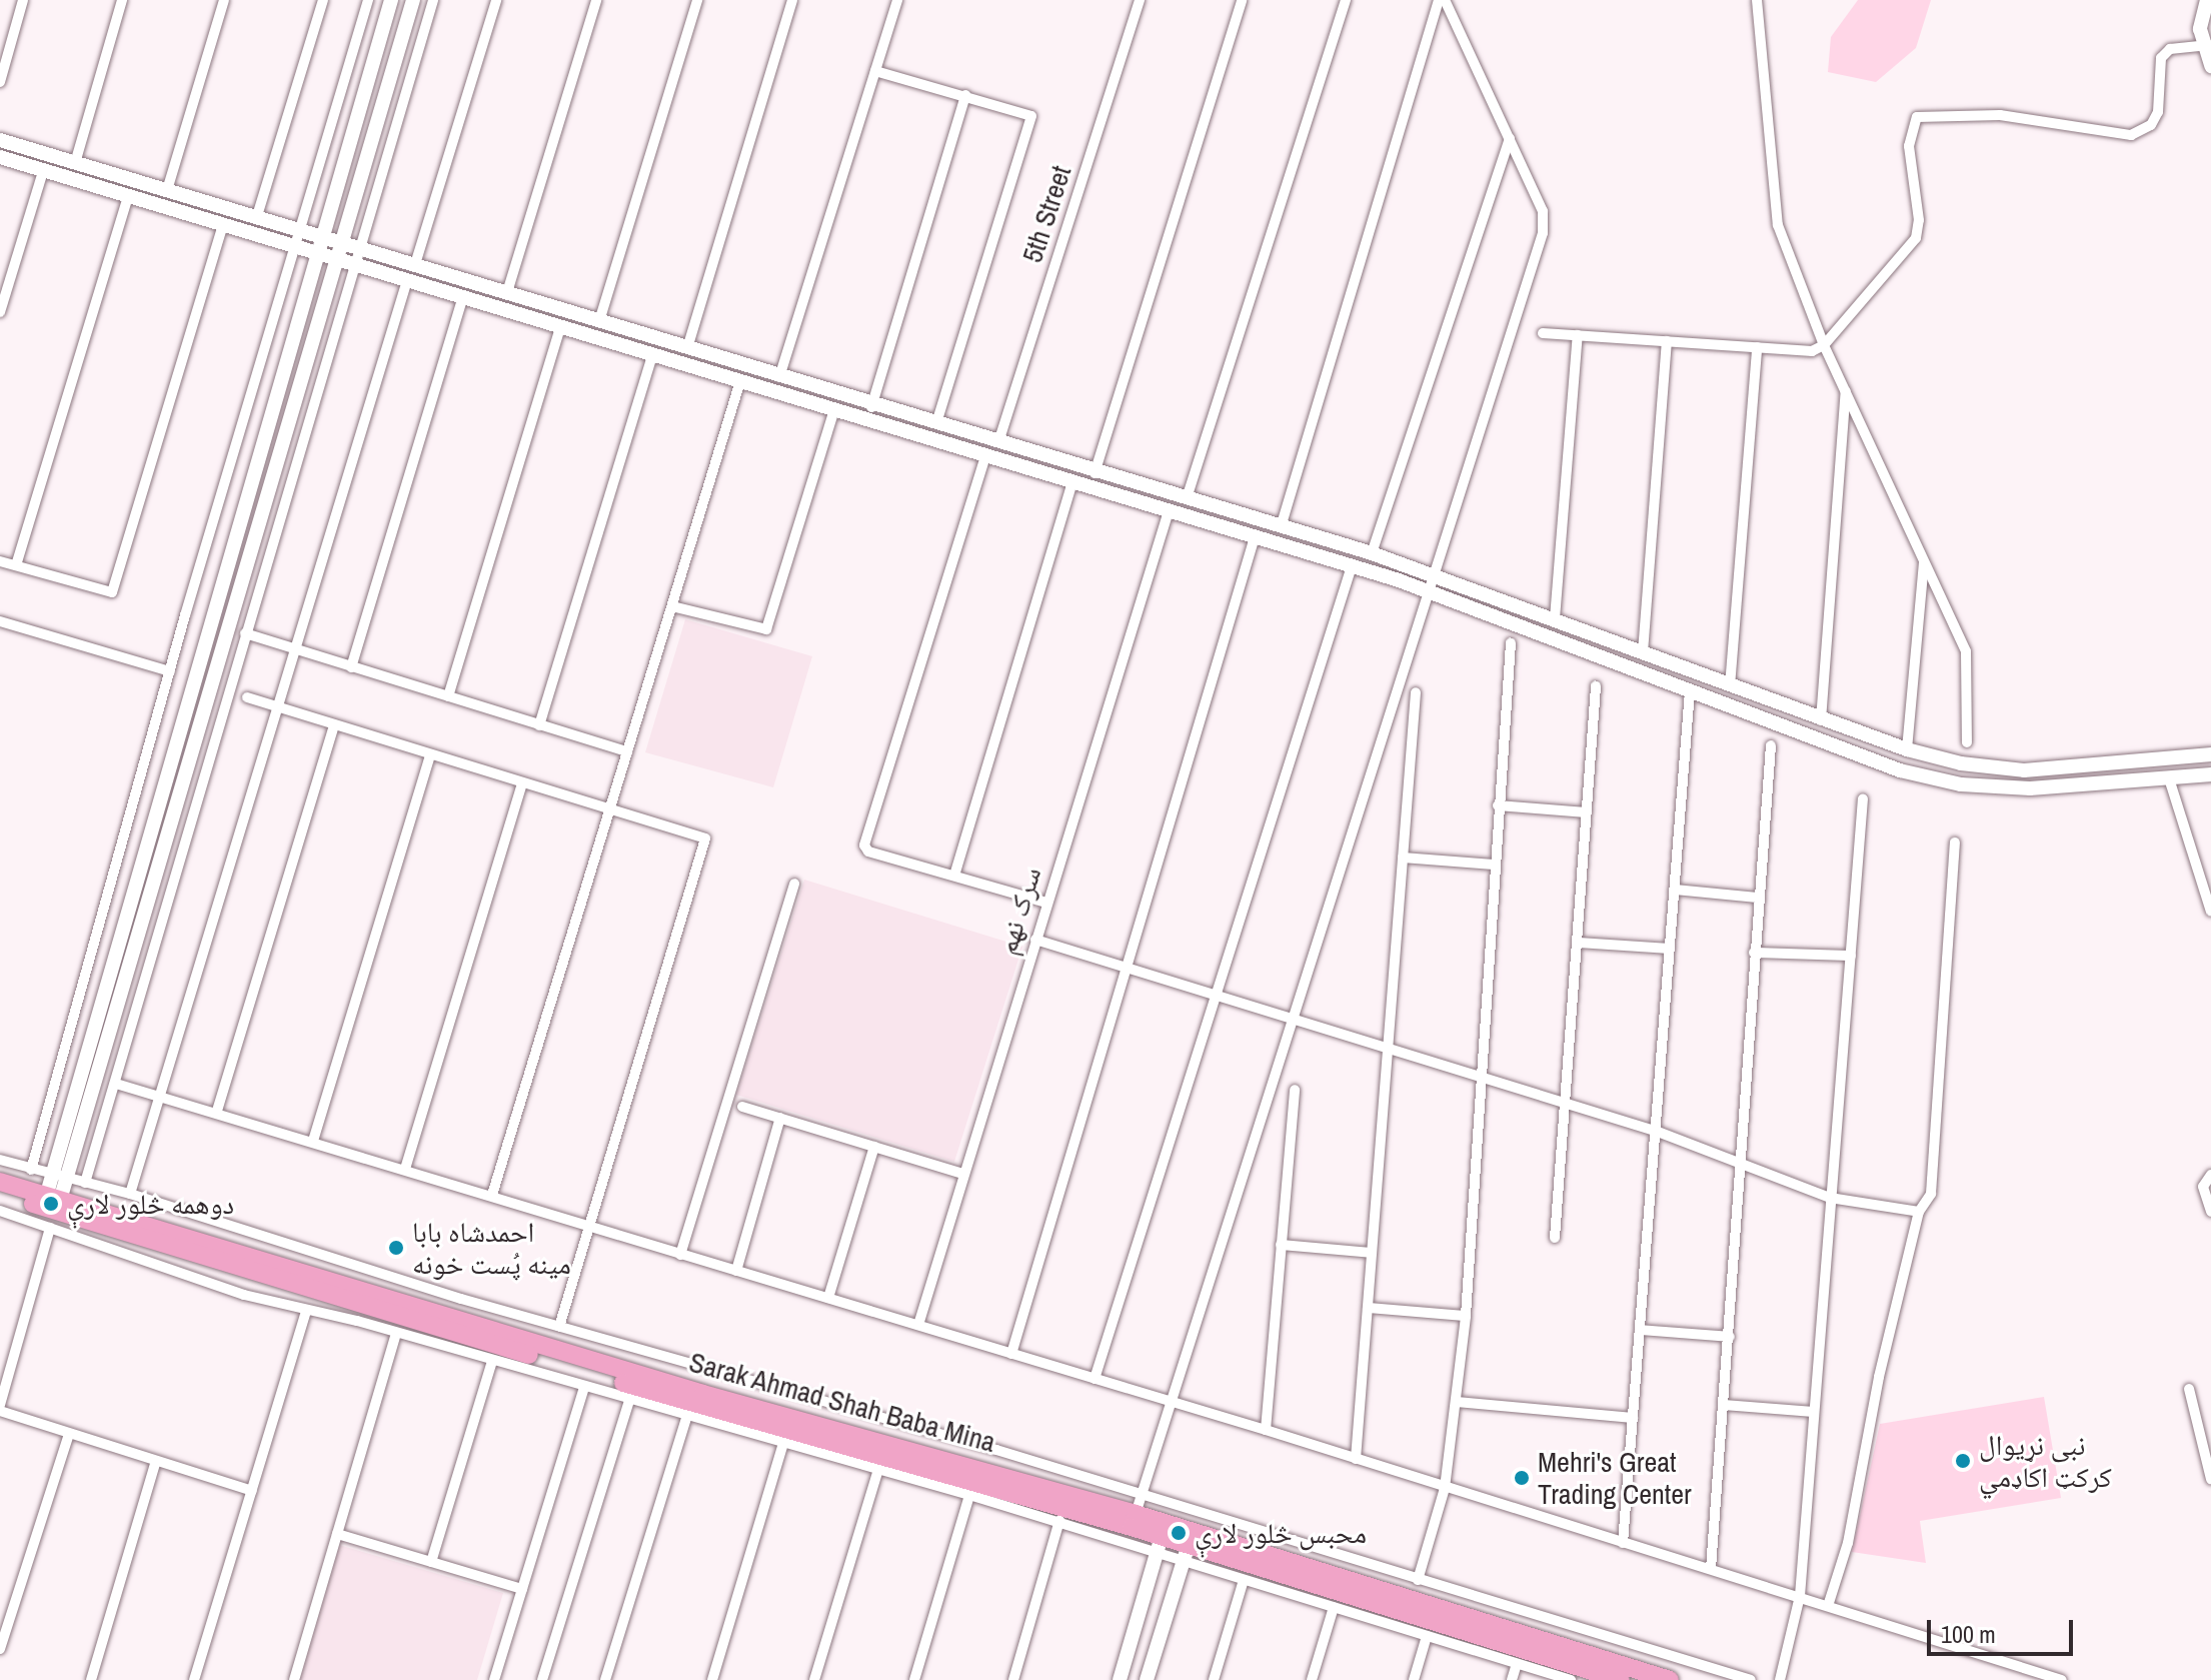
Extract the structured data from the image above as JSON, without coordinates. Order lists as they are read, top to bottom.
{
  "streets": {
    "street": ["5th Street", "سرک نهم"]
  },
  "places": [
    "دوهمه څلور لارې",
    "احمدشاه بابا مینه پُست خونه",
    "نبی نړیوال کرکټ اکاډمي",
    "Mehri's Great Trading Center",
    "محبس څلور لارې"
  ],
  "scale_bar": "100 m"
}
